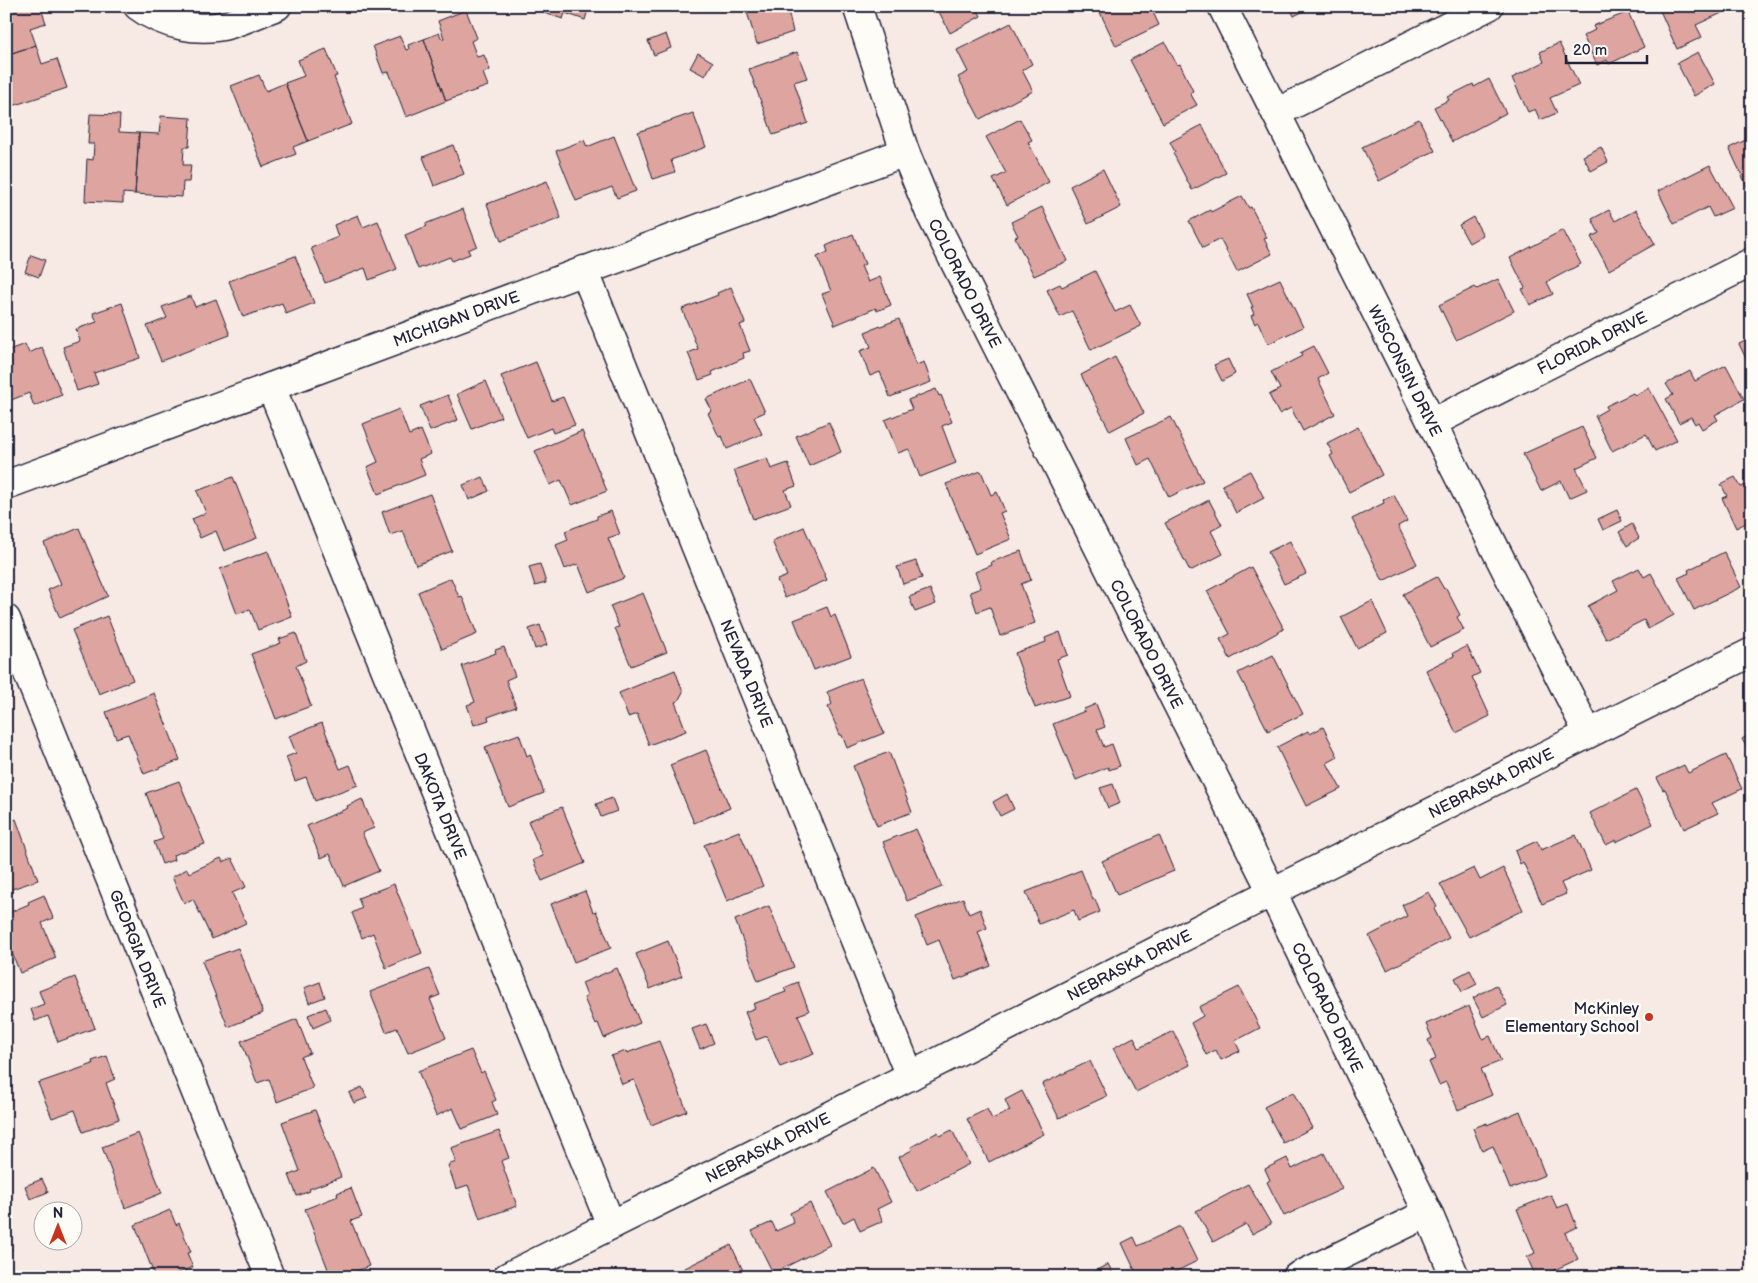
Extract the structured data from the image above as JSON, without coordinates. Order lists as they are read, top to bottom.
{
  "streets": {
    "street": [
      "COLORADO DRIVE",
      "MICHIGAN DRIVE",
      "FLORIDA DRIVE",
      "WISCONSIN DRIVE",
      "NEVADA DRIVE",
      "NEBRASKA DRIVE",
      "DAKOTA DRIVE",
      "GEORGIA DRIVE"
    ]
  },
  "crossings": [
    ["COLORADO DRIVE", "MICHIGAN DRIVE"],
    ["COLORADO DRIVE", "NEBRASKA DRIVE"],
    ["MICHIGAN DRIVE", "NEVADA DRIVE"],
    ["MICHIGAN DRIVE", "DAKOTA DRIVE"],
    ["FLORIDA DRIVE", "WISCONSIN DRIVE"],
    ["WISCONSIN DRIVE", "NEBRASKA DRIVE"],
    ["NEVADA DRIVE", "NEBRASKA DRIVE"],
    ["NEBRASKA DRIVE", "DAKOTA DRIVE"]
  ],
  "places": ["McKinley Elementary School"],
  "scale_bar": "20 m",
  "north": "top"
}
